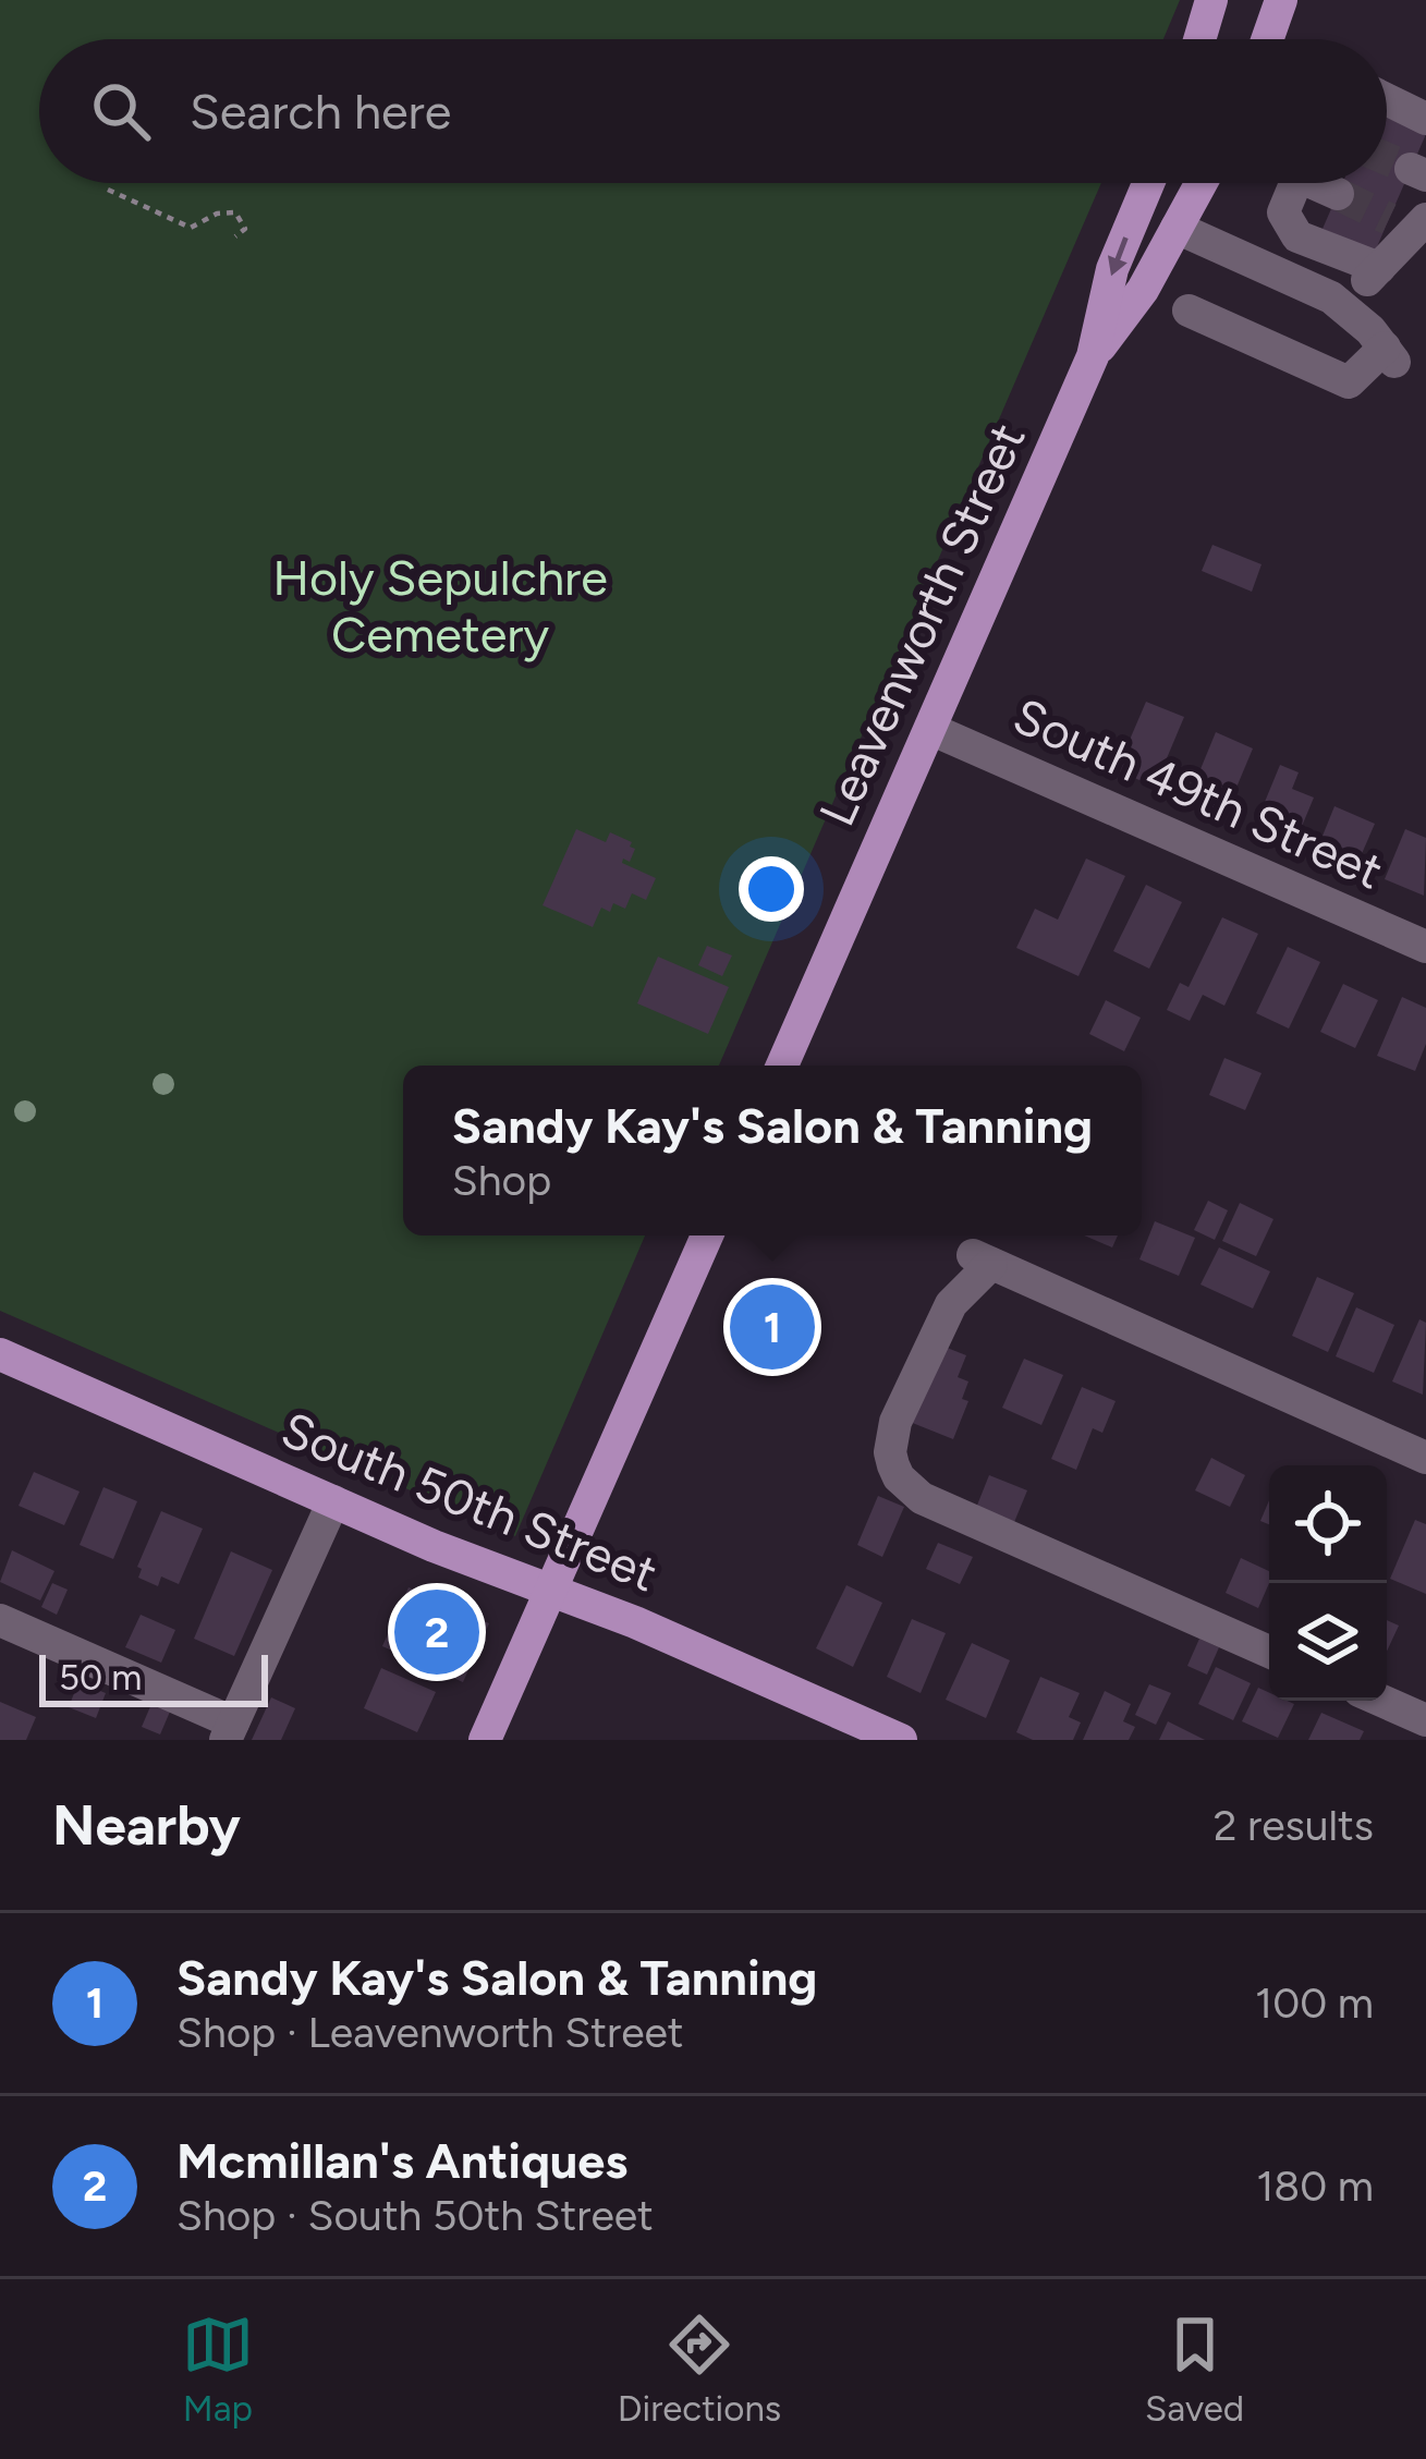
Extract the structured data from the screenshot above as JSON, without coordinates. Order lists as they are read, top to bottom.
{
  "streets": {
    "main road": ["Leavenworth Street", "South 50th Street"],
    "street": ["South 49th Street"]
  },
  "crossings": [
    ["Leavenworth Street", "South 49th Street"]
  ],
  "parks": ["Holy Sepulchre Cemetery"],
  "scale_bar": "50 m",
  "page": {
    "search": "Search here",
    "popup": ["Sandy Kay's Salon & Tanning", "Shop"],
    "pins": ["1", "2"],
    "scale": "50 m",
    "heading": ["Nearby", "2 results"],
    "list": [
      {
        "mark": "1",
        "name": "Sandy Kay's Salon & Tanning",
        "note": "Shop · Leavenworth Street",
        "value": "100 m"
      },
      {
        "mark": "2",
        "name": "Mcmillan's Antiques",
        "note": "Shop · South 50th Street",
        "value": "180 m"
      }
    ],
    "nav": ["Map", "Directions", "Saved"]
  }
}
